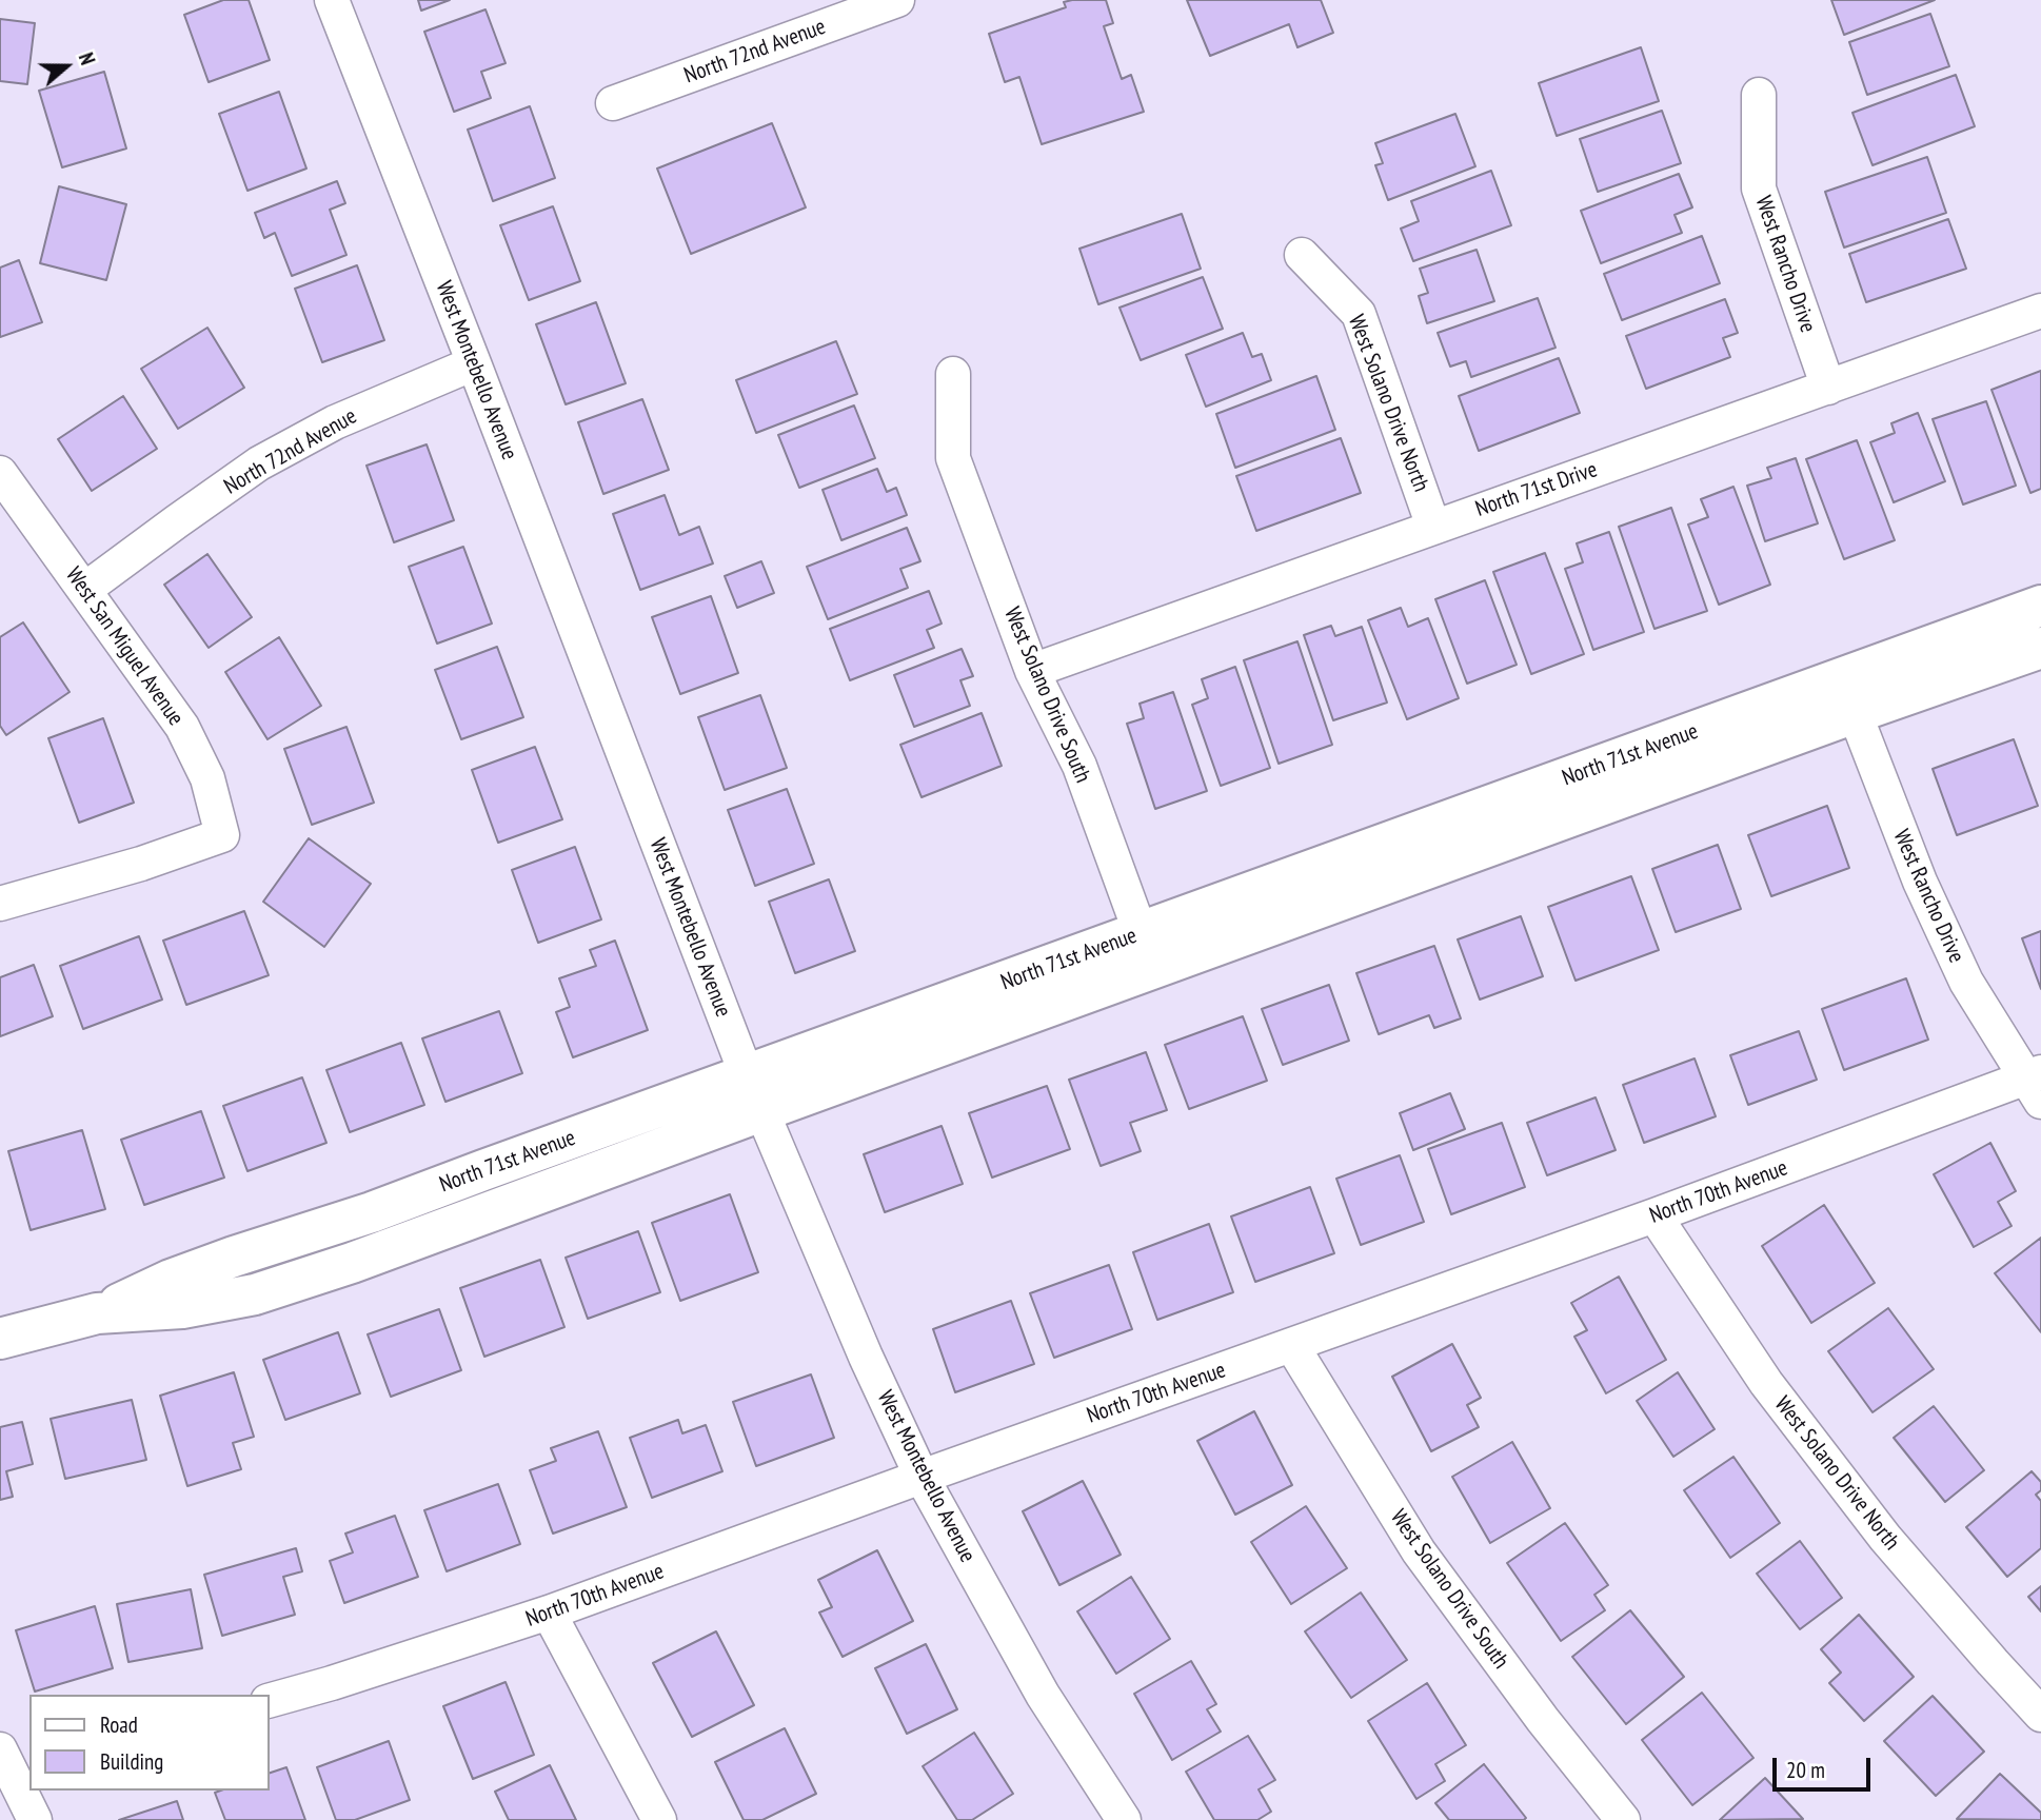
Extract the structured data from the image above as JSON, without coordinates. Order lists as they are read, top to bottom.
{
  "streets": {
    "street": [
      "North 72nd Avenue",
      "West Rancho Drive",
      "West Montebello Avenue",
      "West Solano Drive North",
      "North 71st Drive",
      "West San Miguel Avenue",
      "West Solano Drive South",
      "North 71st Avenue",
      "North 70th Avenue"
    ]
  },
  "crossings": [
    ["North 72nd Avenue", "West Montebello Avenue"],
    ["North 72nd Avenue", "West San Miguel Avenue"],
    ["West Rancho Drive", "North 71st Drive"],
    ["West Rancho Drive", "North 71st Avenue"],
    ["West Rancho Drive", "North 70th Avenue"],
    ["West Montebello Avenue", "North 71st Avenue"],
    ["West Montebello Avenue", "North 70th Avenue"],
    ["West Solano Drive North", "North 71st Drive"],
    ["West Solano Drive North", "North 70th Avenue"],
    ["North 71st Drive", "West Solano Drive South"],
    ["West Solano Drive South", "North 71st Avenue"],
    ["West Solano Drive South", "North 70th Avenue"]
  ],
  "legend": ["Road", "Building"],
  "scale_bar": "20 m",
  "north": "right"
}
